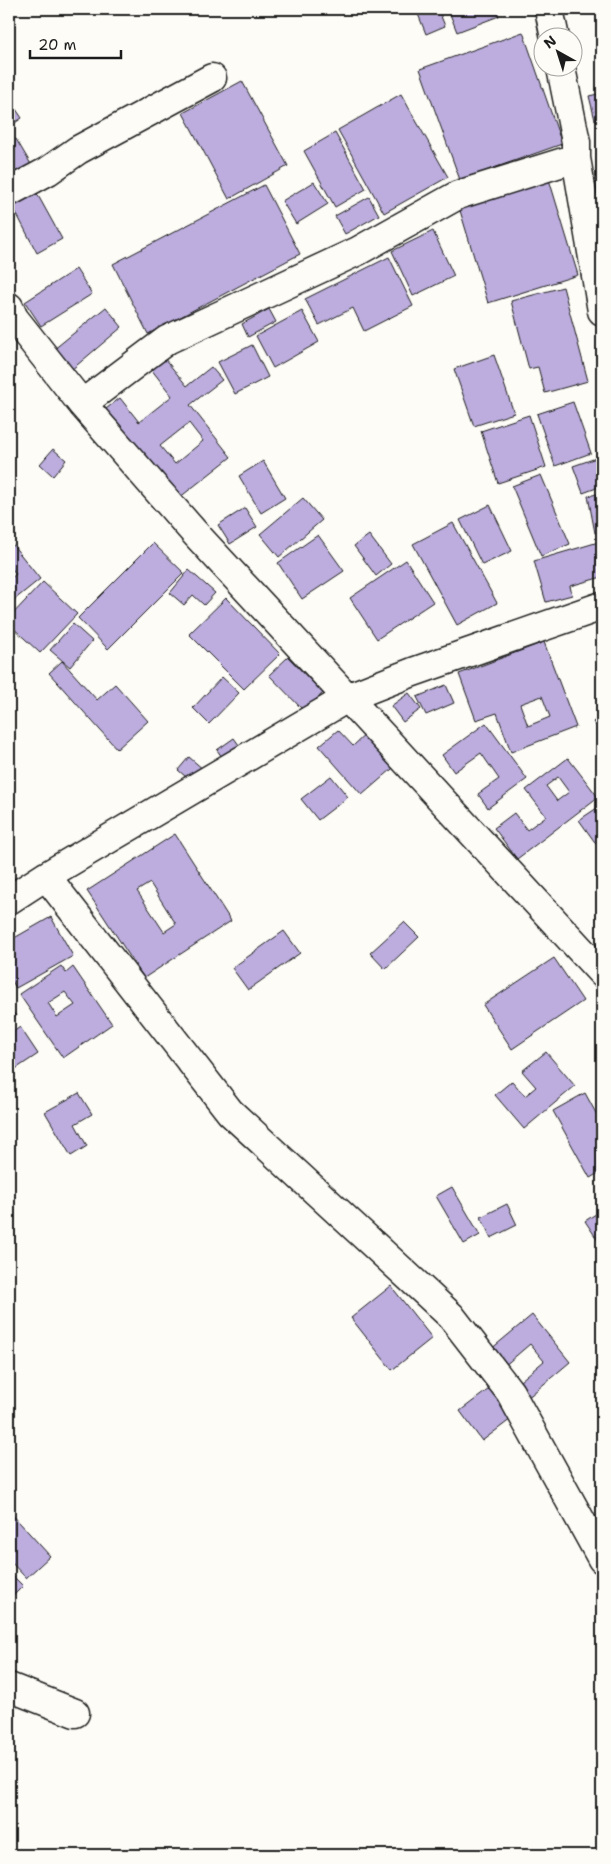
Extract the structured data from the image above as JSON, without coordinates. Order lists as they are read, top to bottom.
{
  "scale_bar": "20 m",
  "north": "top left"
}
